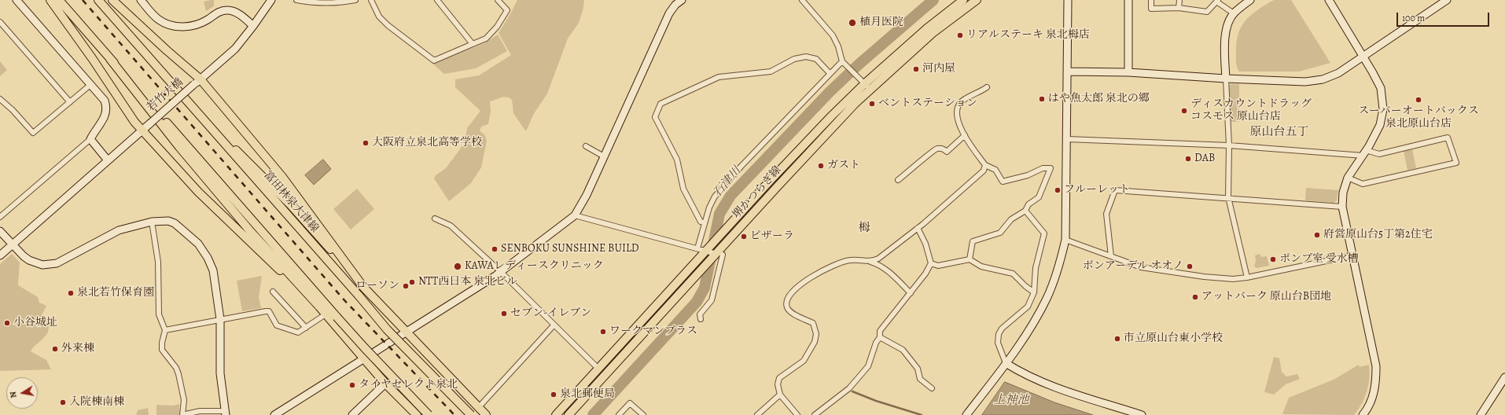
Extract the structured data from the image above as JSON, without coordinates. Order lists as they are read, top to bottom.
{
  "streets": {
    "main road": ["堺かつらぎ線", "富田林泉大津線"],
    "street": ["若竹大橋"]
  },
  "districts": ["原山台五丁", "栂"],
  "water": ["石津川", "上神池"],
  "places": [
    "植月医院",
    "リアルステーキ 泉北栂店",
    "河内屋",
    "はや魚太郎 泉北の郷",
    "スーパーオートバックス 泉北原山台店",
    "ベントステーション",
    "ディスカウントドラッグ コスモス 原山台店",
    "大阪府立泉北高等学校",
    "DAB",
    "ガスト",
    "フルーレット",
    "府営原山台5丁第2住宅",
    "ピザーラ",
    "SENBOKU SUNSHINE BUILD",
    "ポンプ室 受水槽",
    "KAWAレディースクリニック",
    "ボンアーデル オオノ",
    "NTT西日本 泉北ビル",
    "ローソン",
    "泉北若竹保育園",
    "アットパーク 原山台B団地",
    "セブン-イレブン",
    "小谷城址",
    "ワークマンプラス",
    "市立原山台東小学校",
    "外来棟",
    "タイヤセレクト泉北",
    "泉北郵便局",
    "入院棟南棟"
  ],
  "scale_bar": "100 m",
  "north": "left"
}
